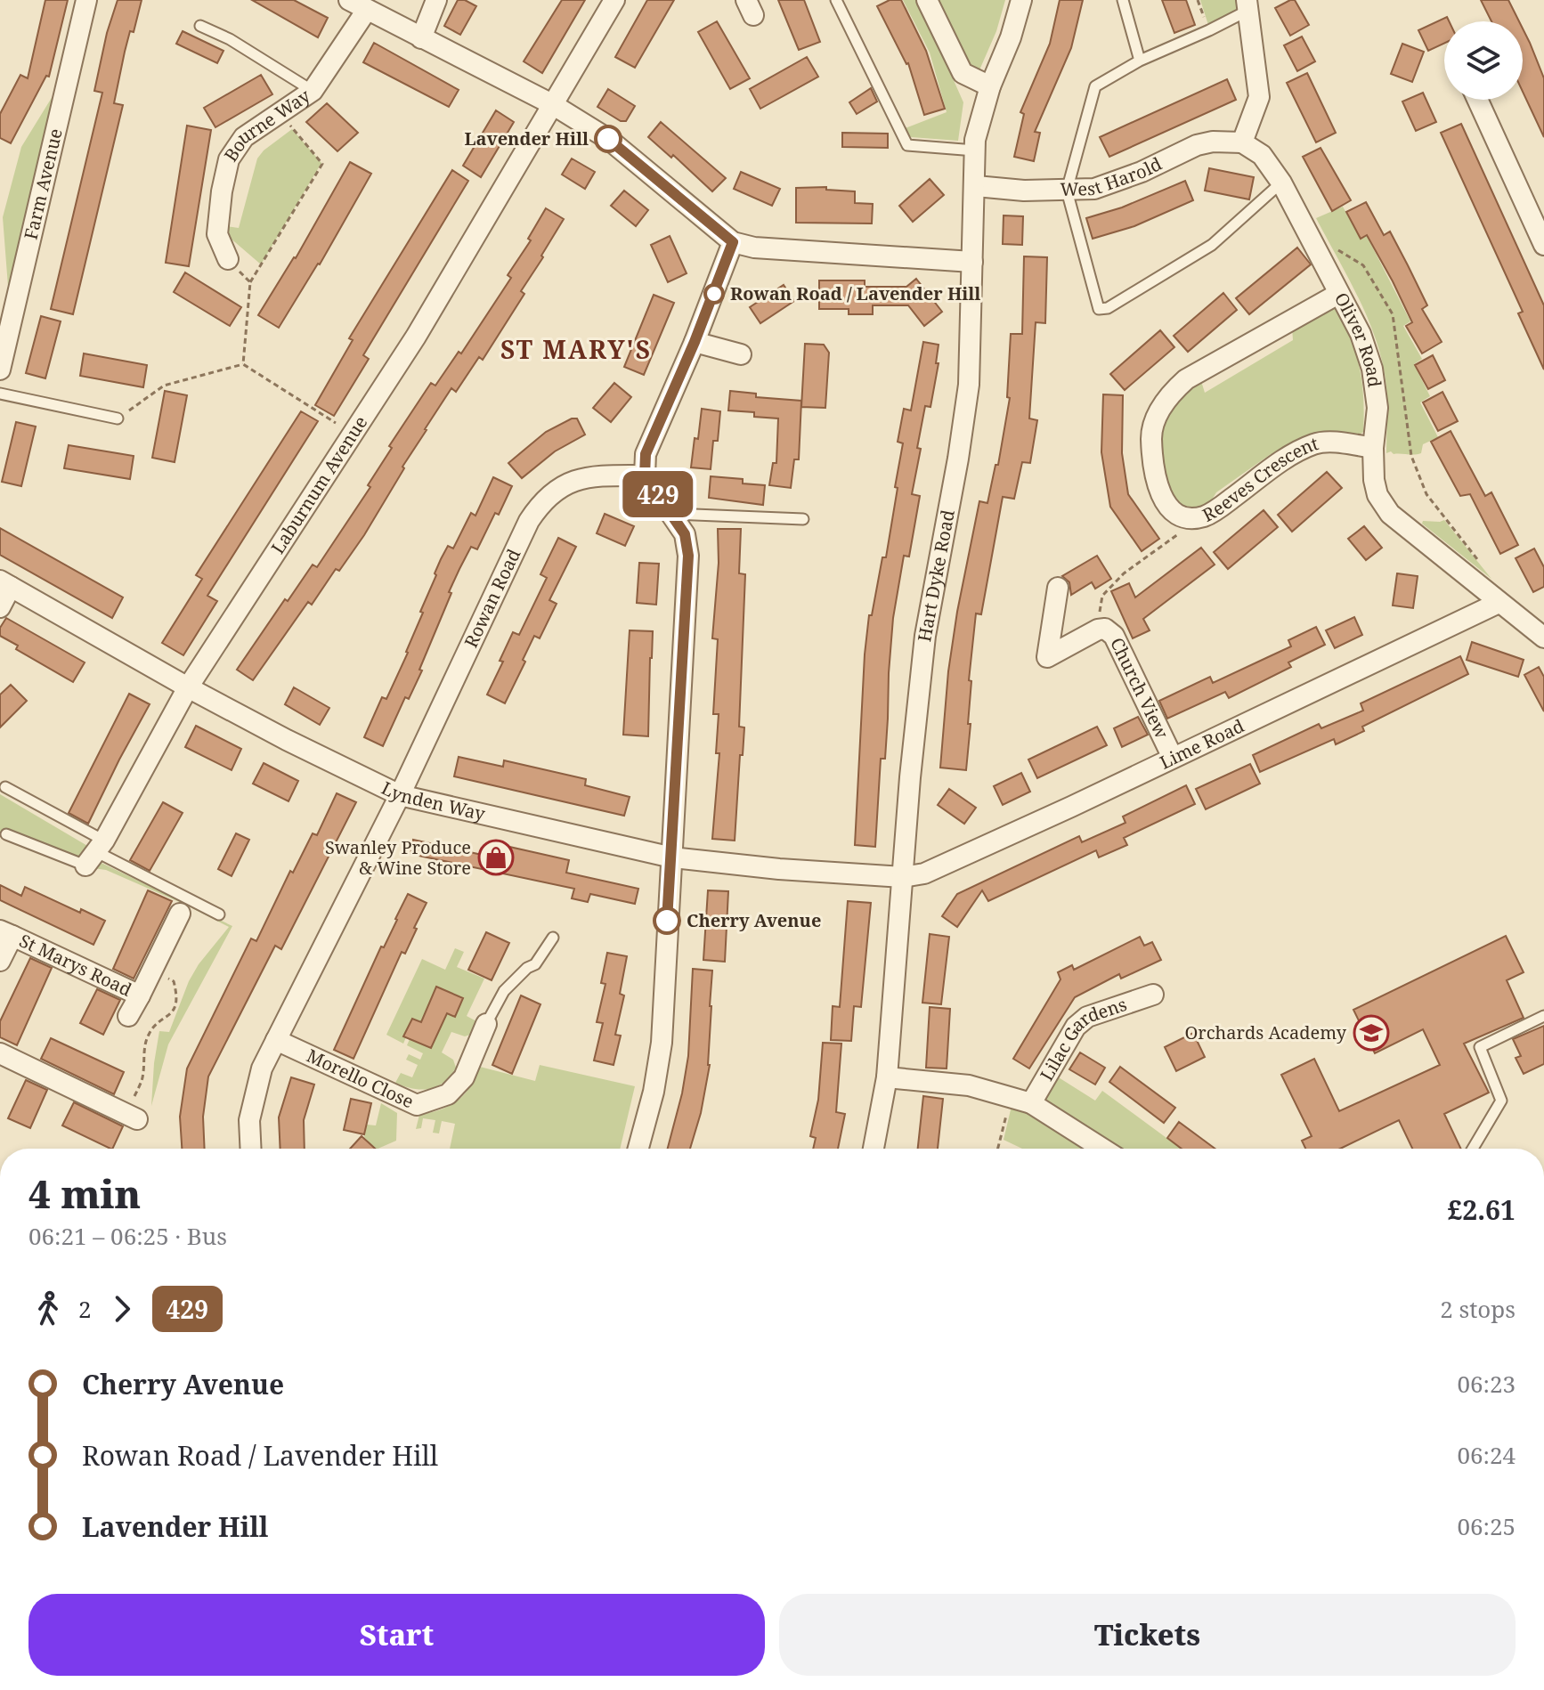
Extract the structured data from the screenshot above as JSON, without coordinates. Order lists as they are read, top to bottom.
{
  "streets": {
    "street": [
      "Bourne Way",
      "West Harold",
      "Farm Avenue",
      "Oliver Road",
      "Reeves Crescent",
      "Laburnum Avenue",
      "Hart Dyke Road",
      "Rowan Road",
      "Church View",
      "Lime Road",
      "Lynden Way",
      "St Marys Road",
      "Lilac Gardens",
      "Morello Close"
    ]
  },
  "crossings": [
    ["West Harold", "Oliver Road"],
    ["West Harold", "Hart Dyke Road"],
    ["Oliver Road", "Reeves Crescent"],
    ["Oliver Road", "Lime Road"],
    ["Laburnum Avenue", "Lynden Way"],
    ["Hart Dyke Road", "Lime Road"],
    ["Hart Dyke Road", "Lynden Way"],
    ["Hart Dyke Road", "Lilac Gardens"],
    ["Rowan Road", "Lynden Way"],
    ["Church View", "Lime Road"],
    ["Lime Road", "Lynden Way"]
  ],
  "districts": ["ST MARY'S"],
  "places": {
    "other": ["Lavender Hill", "Rowan Road / Lavender Hill", "Cherry Avenue"],
    "shop": ["Swanley Produce & Wine Store"],
    "school or university": ["Orchards Academy"]
  },
  "lines": ["bus line 429"],
  "page": {
    "on_map": "429",
    "heading": ["4 min", "06:21 – 06:25 · Bus", "£2.61"],
    "legs": ["2", "429", "2 stops"],
    "list": [
      {
        "name": "Cherry Avenue",
        "value": "06:23"
      },
      {
        "name": "Rowan Road / Lavender Hill",
        "value": "06:24"
      },
      {
        "name": "Lavender Hill",
        "value": "06:25"
      }
    ],
    "buttons": ["Start", "Tickets"]
  }
}
